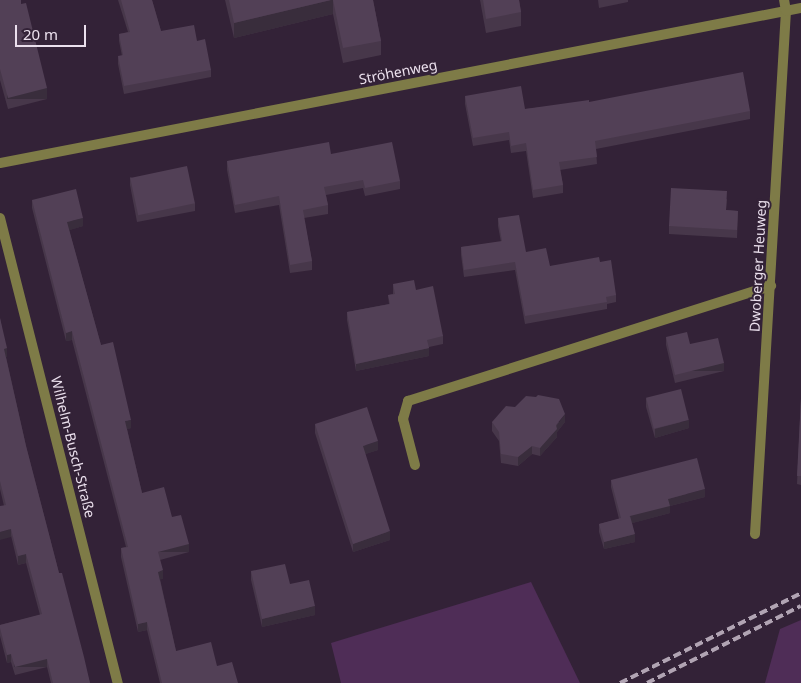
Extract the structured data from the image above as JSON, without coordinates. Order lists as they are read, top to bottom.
{
  "streets": {
    "street": ["Ströhenweg", "Dwoberger Heuweg", "Wilhelm-Busch-Straße"]
  },
  "crossings": [
    ["Ströhenweg", "Dwoberger Heuweg"]
  ],
  "scale_bar": "20 m"
}
